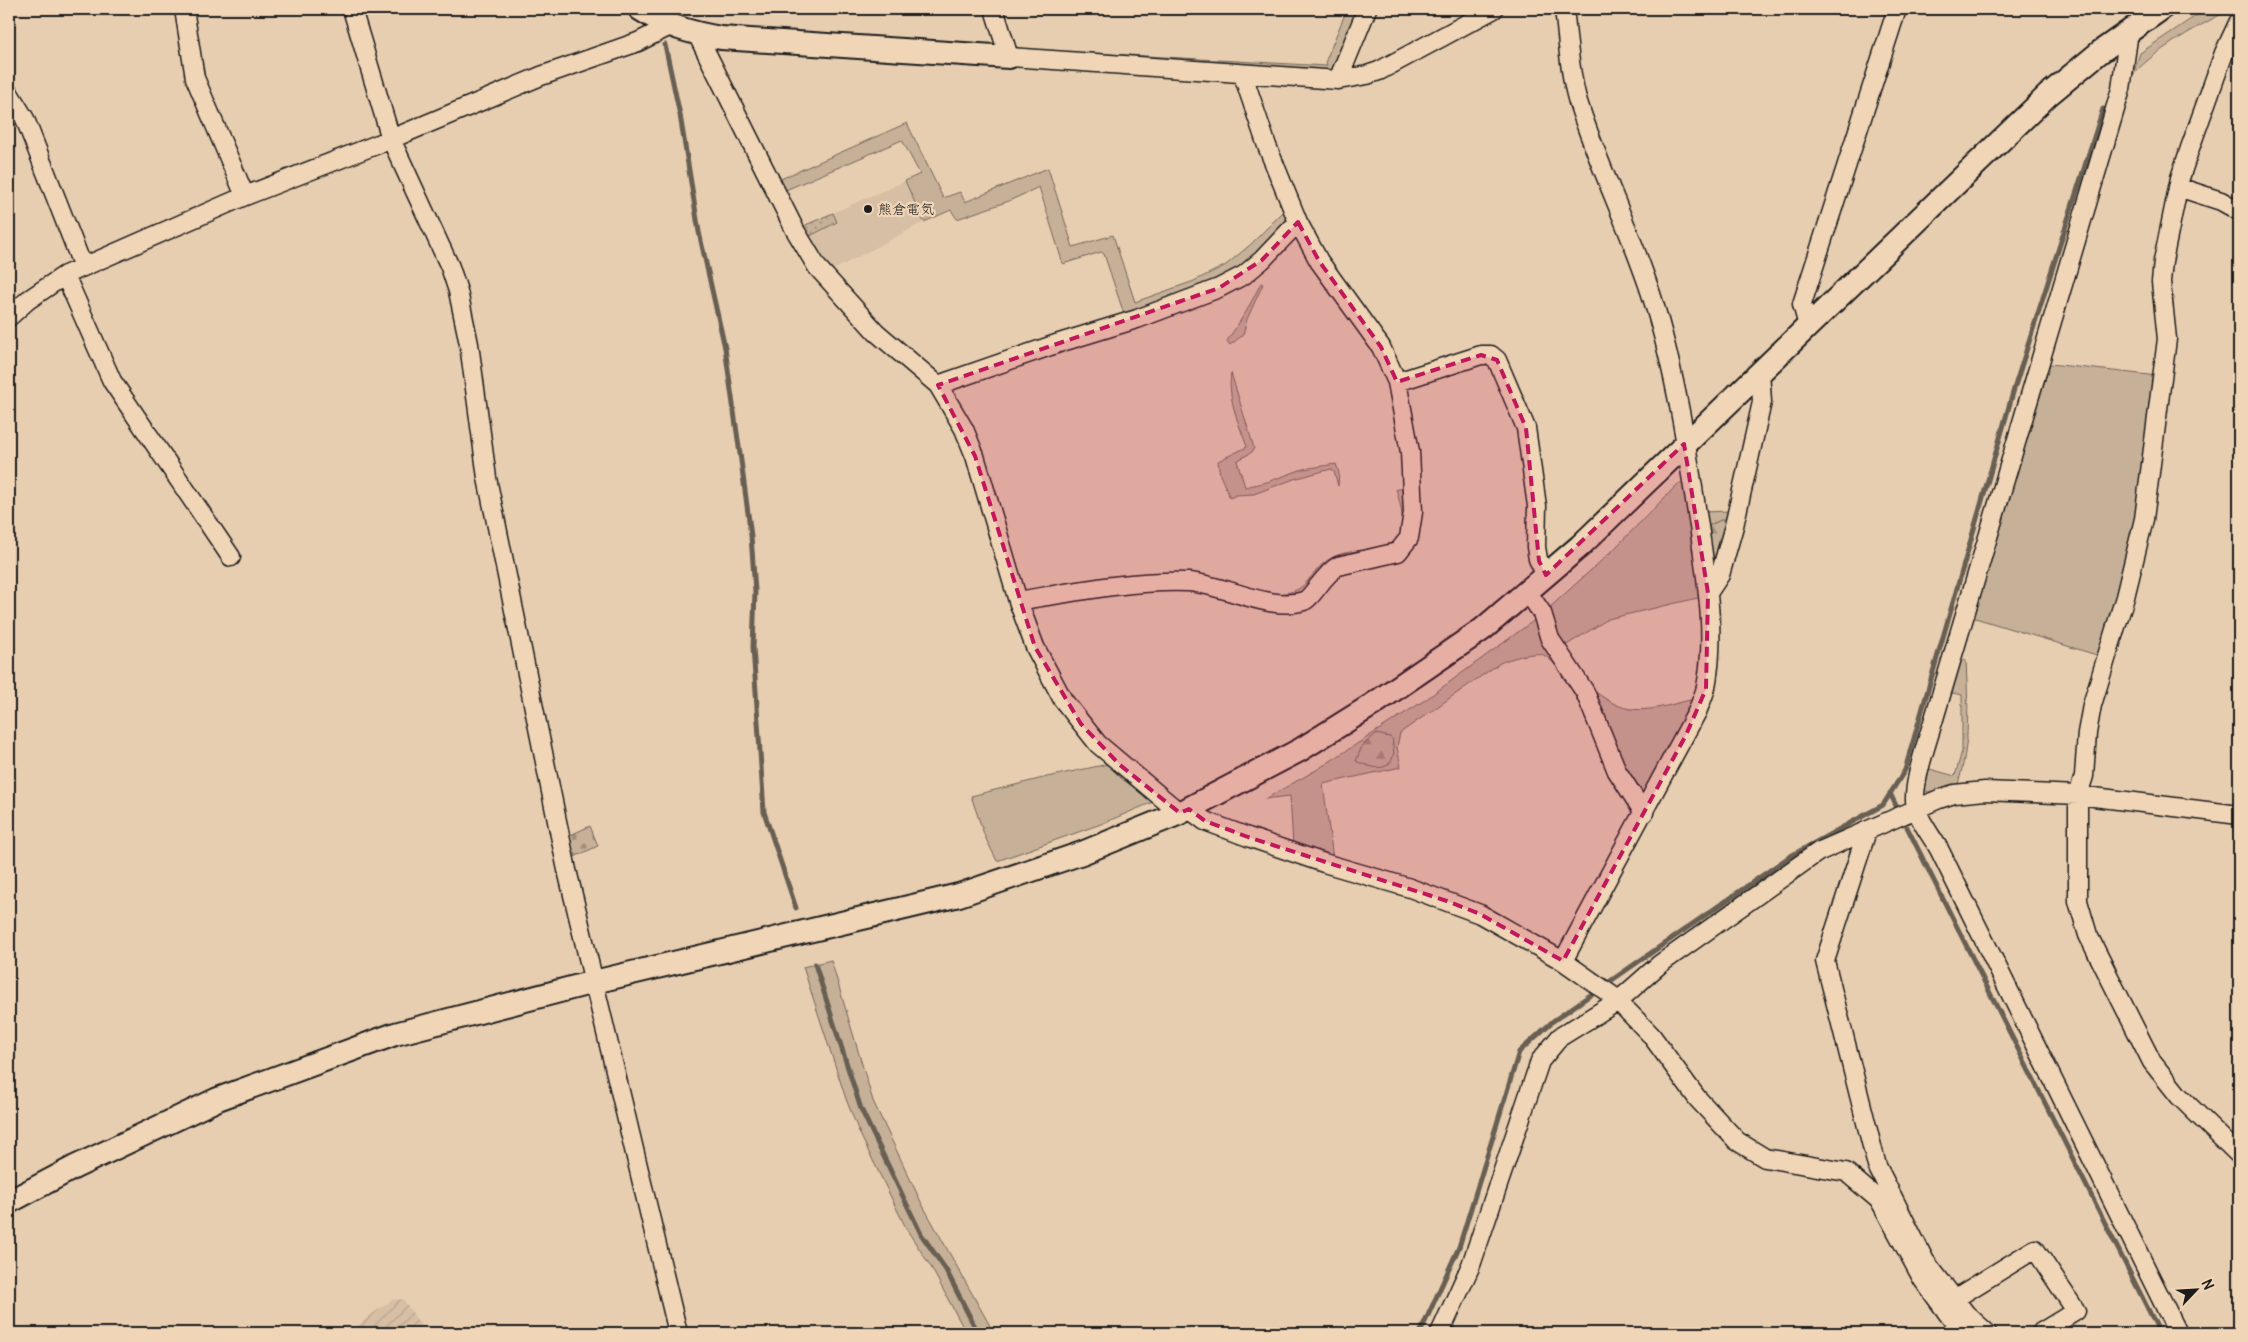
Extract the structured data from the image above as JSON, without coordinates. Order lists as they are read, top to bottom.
{
  "places": ["熊倉電気"],
  "north": "top right"
}
